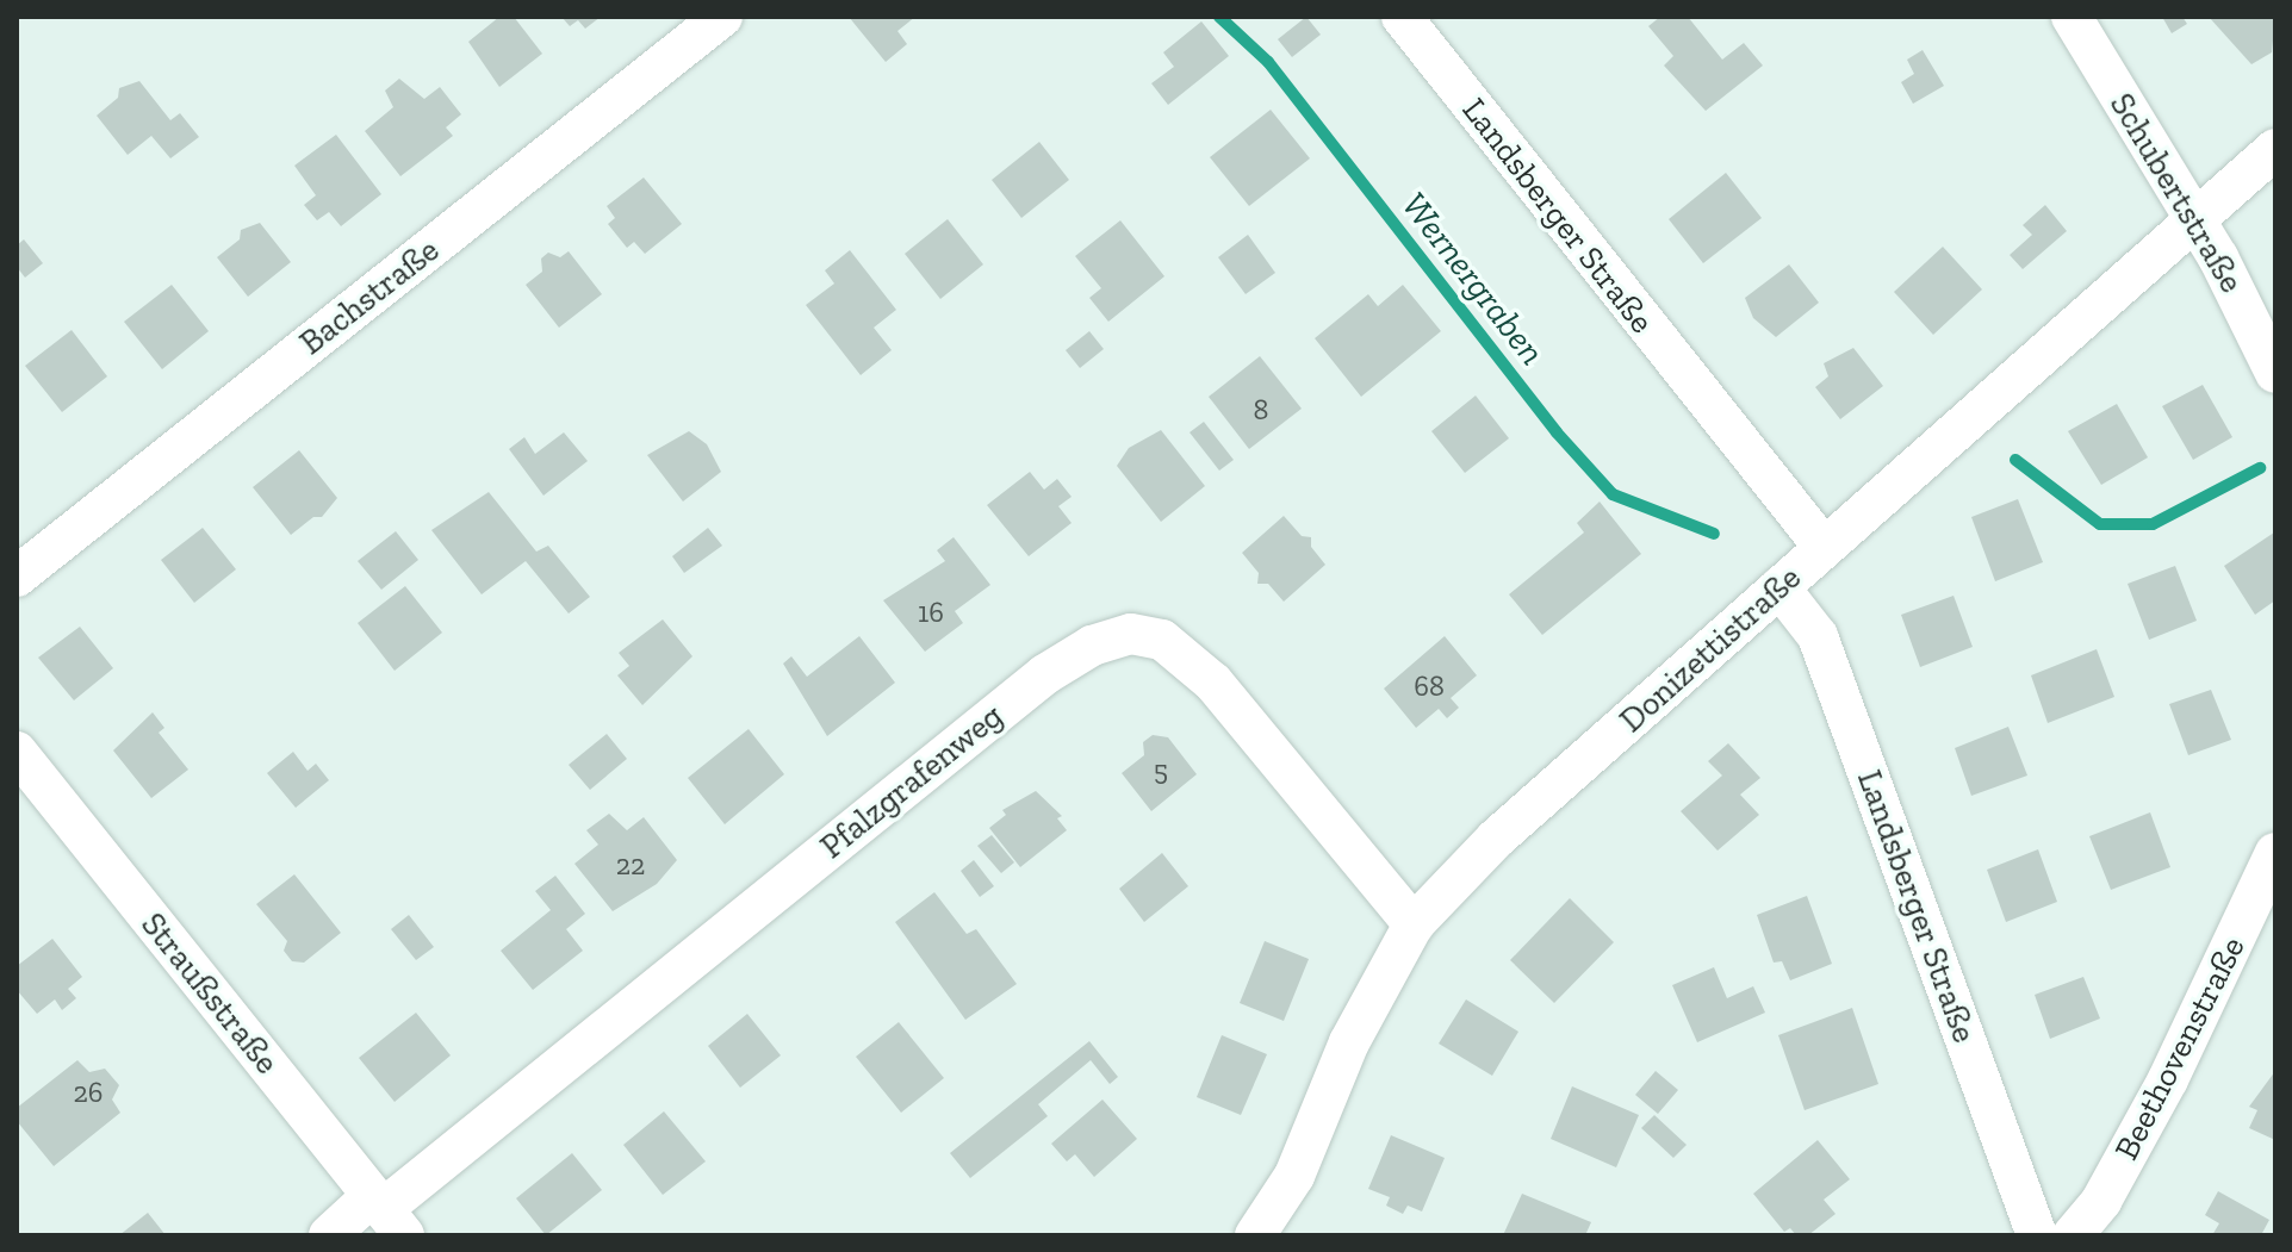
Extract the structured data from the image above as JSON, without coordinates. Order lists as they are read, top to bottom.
{
  "streets": {
    "street": [
      "Schubertstraße",
      "Landsberger Straße",
      "Bachstraße",
      "Donizettistraße",
      "Pfalzgrafenweg",
      "Straußstraße",
      "Beethovenstraße"
    ]
  },
  "crossings": [
    ["Schubertstraße", "Donizettistraße"],
    ["Landsberger Straße", "Donizettistraße"],
    ["Donizettistraße", "Pfalzgrafenweg"],
    ["Pfalzgrafenweg", "Straußstraße"]
  ],
  "water": ["Wernergraben"],
  "house_numbers": [
    "8",
    "16",
    "68",
    "5",
    "22",
    "26"
  ]
}
